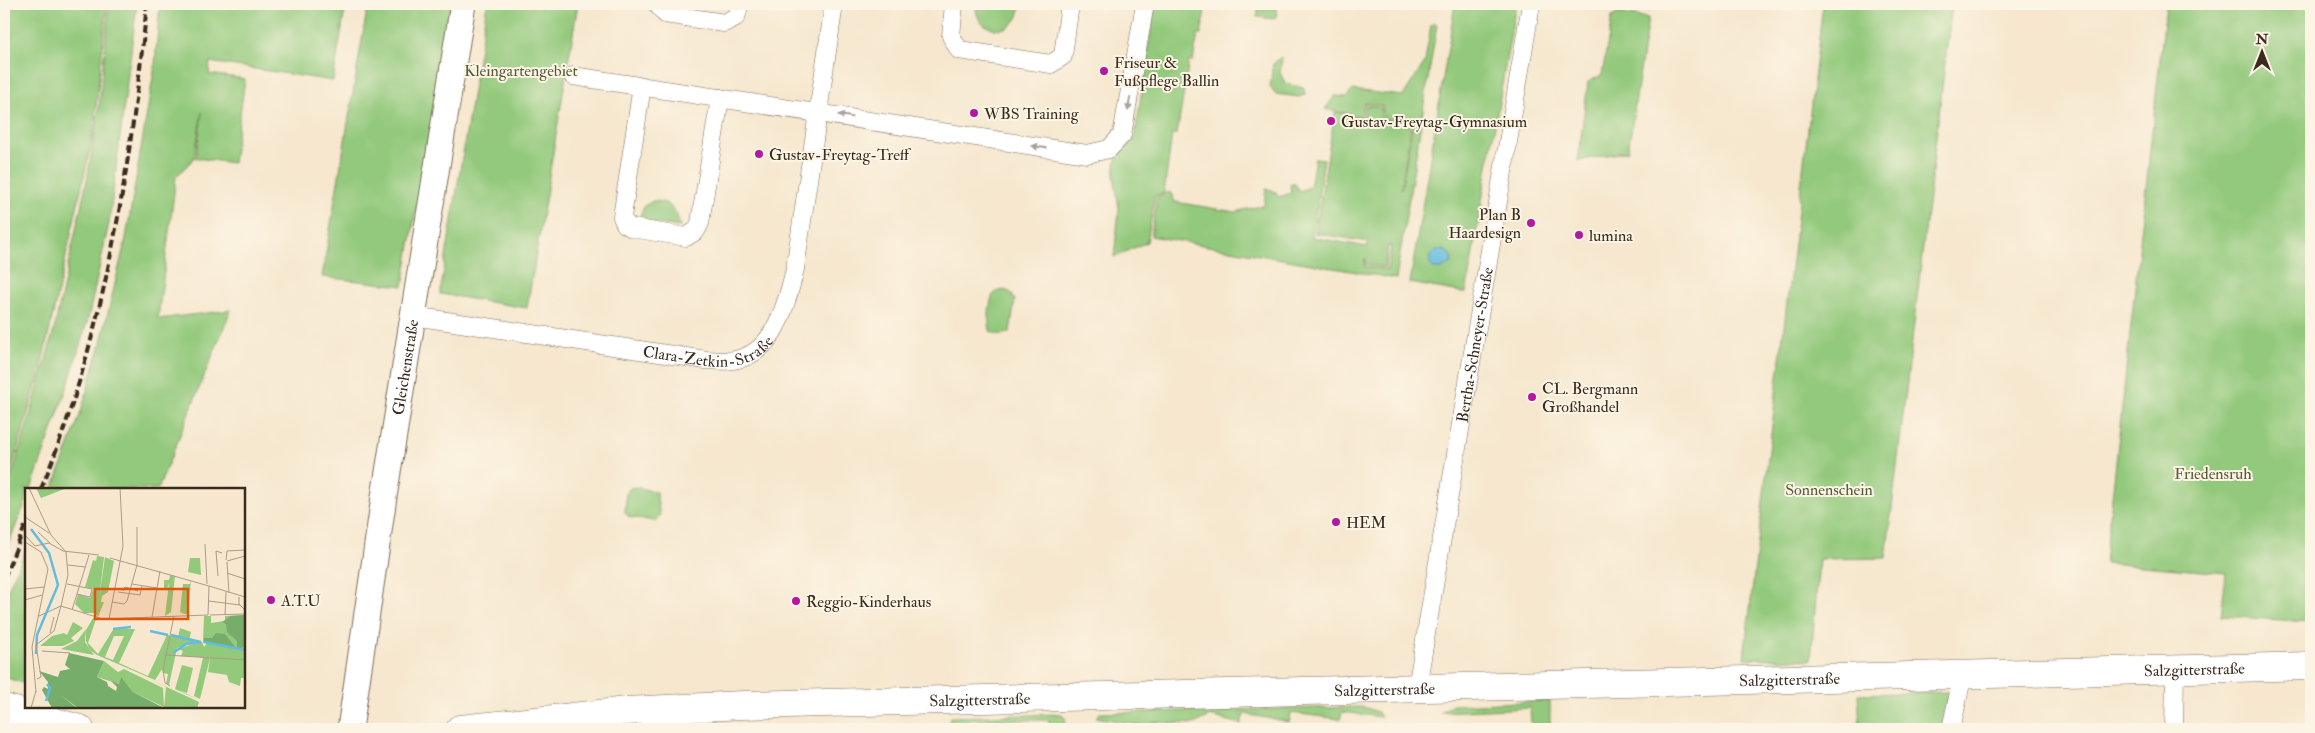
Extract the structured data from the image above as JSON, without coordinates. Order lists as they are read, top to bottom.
{
  "streets": {
    "main road": ["Salzgitterstraße"],
    "street": ["Clara-Zetkin-Straße", "Bertha-Schneyer-Straße", "Gleichenstraße"]
  },
  "crossings": [
    ["Clara-Zetkin-Straße", "Gleichenstraße"],
    ["Bertha-Schneyer-Straße", "Salzgitterstraße"]
  ],
  "parks": ["Kleingartengebiet", "Friedensruh", "Sonnenschein"],
  "places": [
    "Friseur & Fußpflege Ballin",
    "WBS Training",
    "Gustav-Freytag-Gymnasium",
    "Gustav-Freytag-Treff",
    "Plan B Haardesign",
    "lumina",
    "CL. Bergmann Großhandel",
    "HEM",
    "A.T.U",
    "Reggio-Kinderhaus"
  ],
  "north": "top"
}
